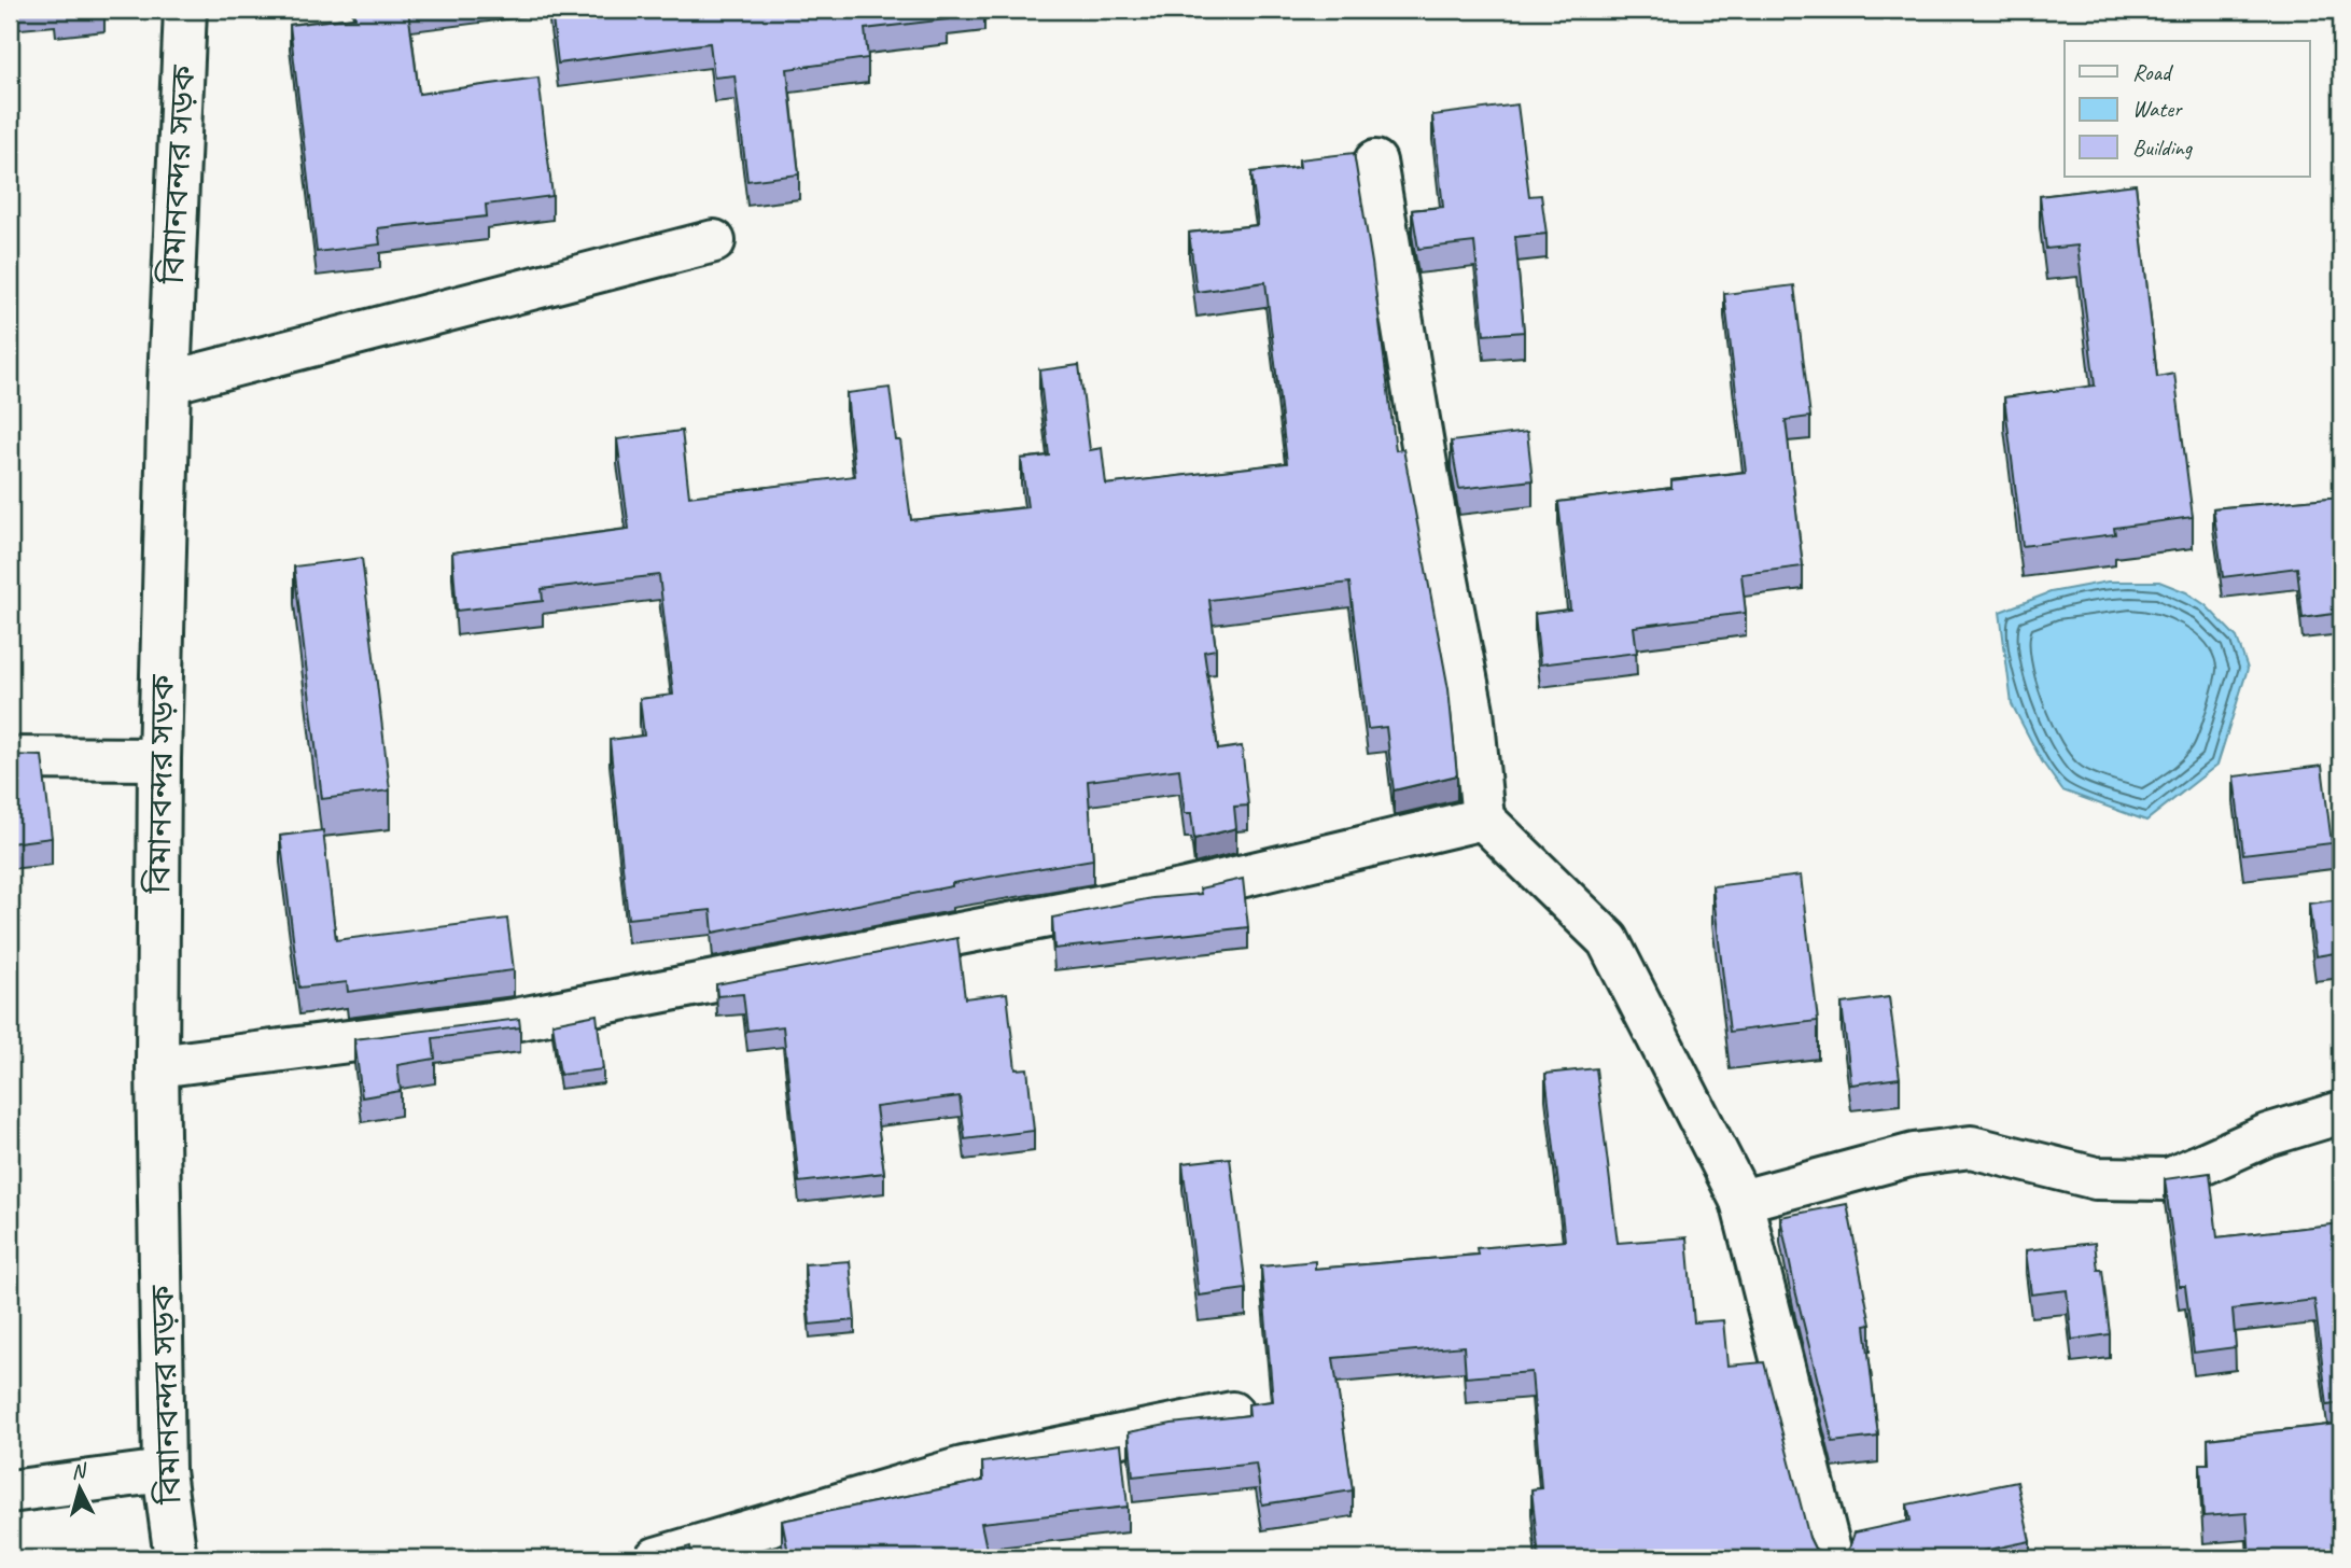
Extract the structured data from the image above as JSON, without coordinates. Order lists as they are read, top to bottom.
{
  "streets": {
    "street": ["বিমানবন্দর সড়ক"]
  },
  "legend": ["Road", "Water", "Building"],
  "north": "top"
}
